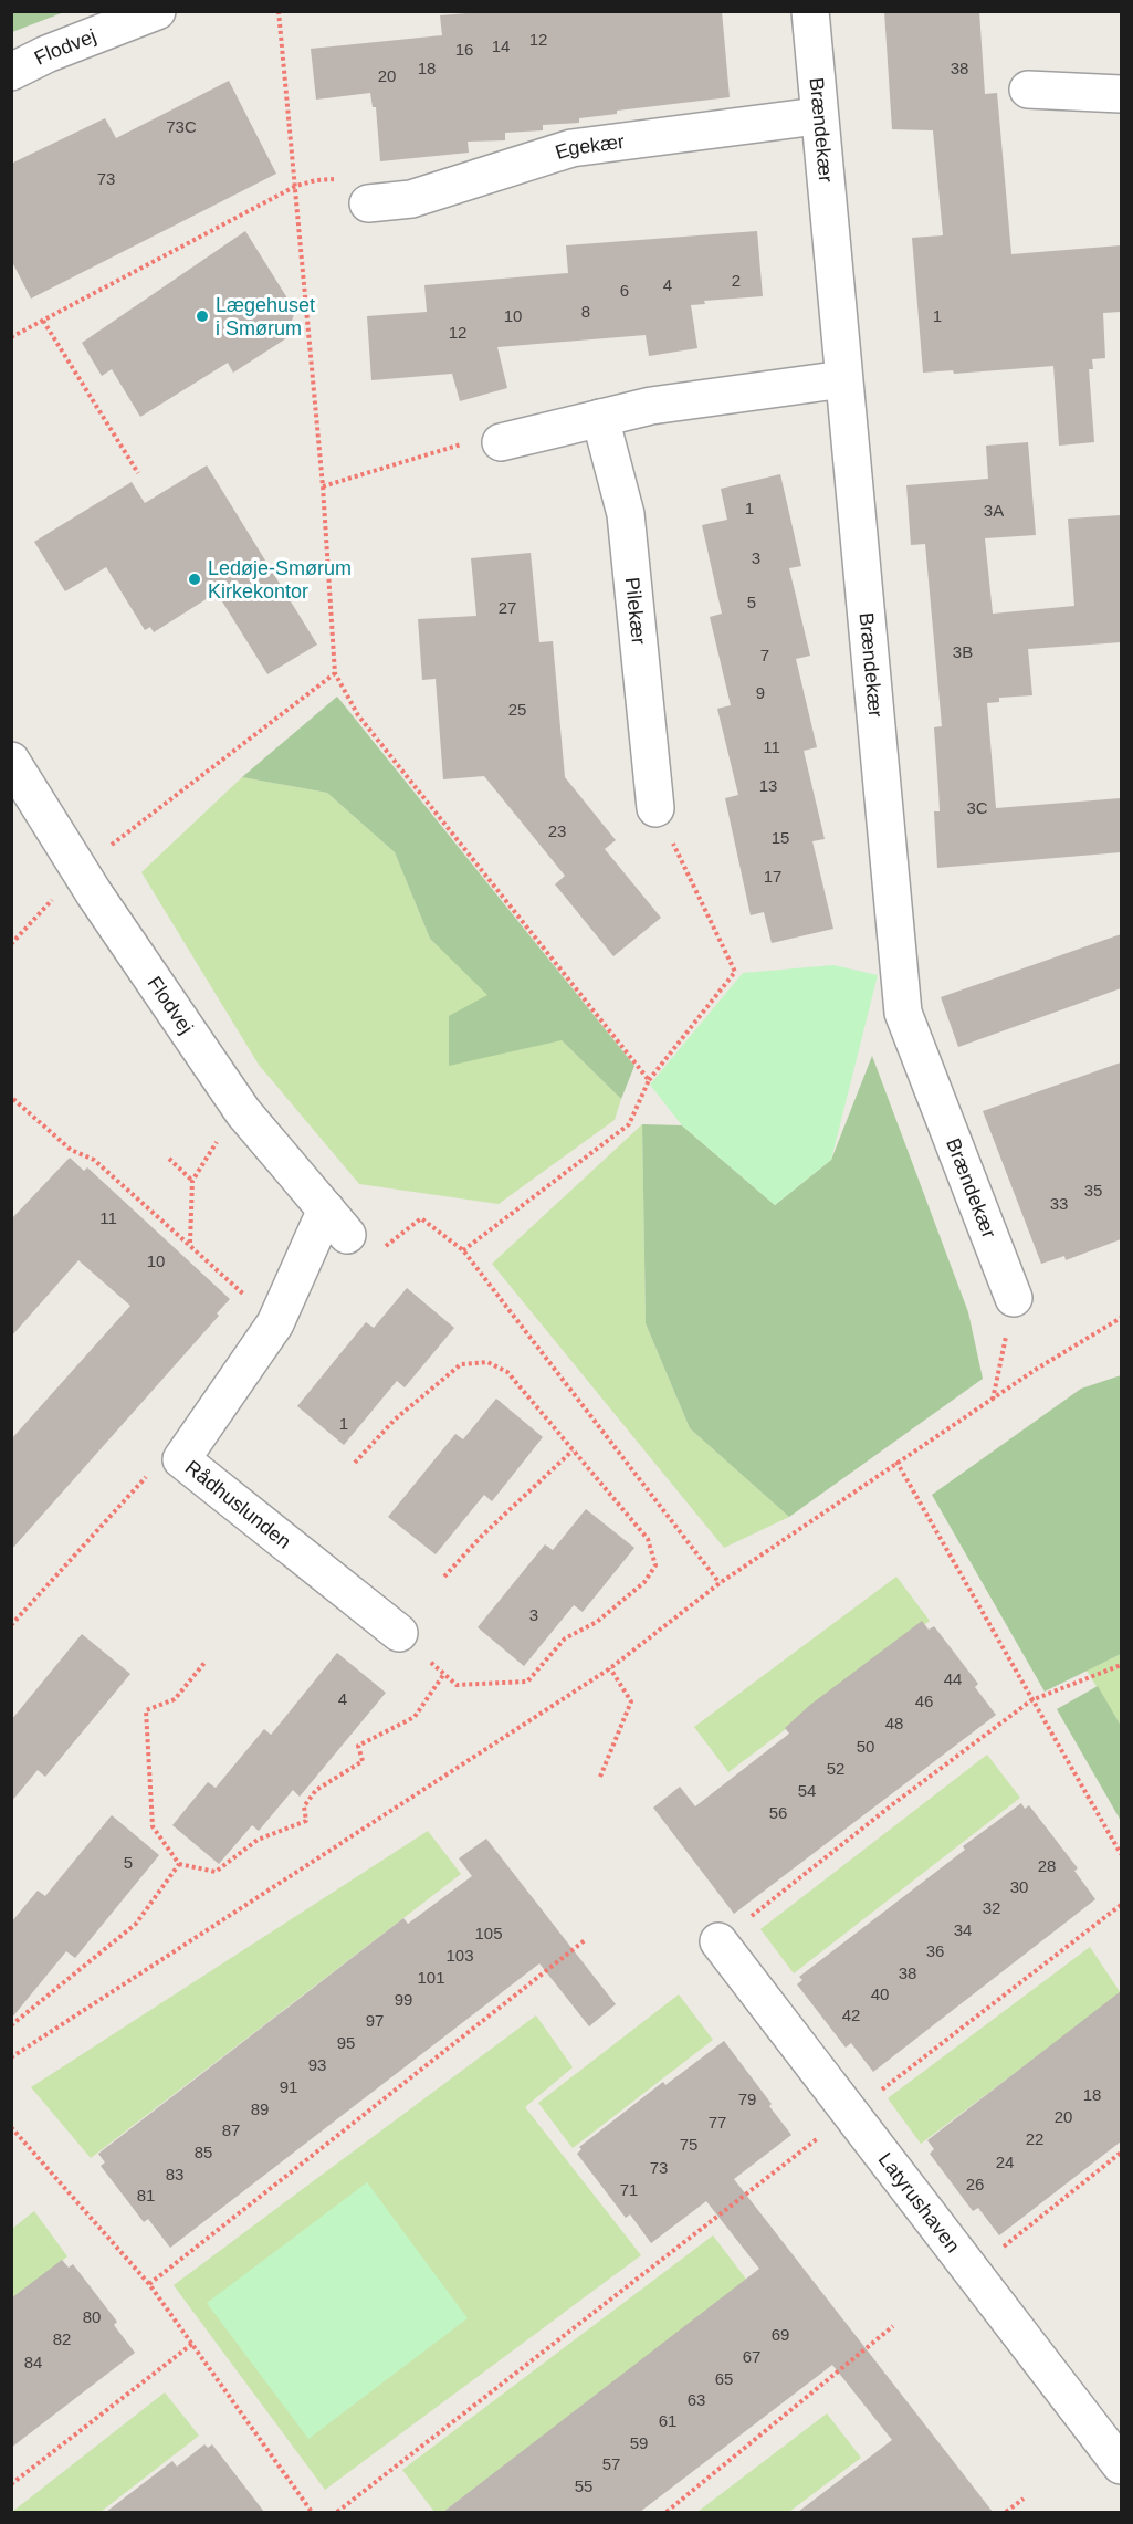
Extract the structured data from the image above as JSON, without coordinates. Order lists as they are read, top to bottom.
{
  "streets": {
    "street": [
      "Flodvej",
      "Brændekær",
      "Egekær",
      "Pilekær",
      "Rådhuslunden",
      "Latyrushaven"
    ]
  },
  "crossings": [
    ["Flodvej", "Rådhuslunden"],
    ["Brændekær", "Egekær"]
  ],
  "places": ["Lægehuset i Smørum", "Ledøje-Smørum Kirkekontor"],
  "house_numbers": [
    "12",
    "14",
    "16",
    "18",
    "38",
    "20",
    "73C",
    "73",
    "2",
    "4",
    "6",
    "8",
    "10",
    "1",
    "12",
    "1",
    "3A",
    "3",
    "5",
    "27",
    "3B",
    "7",
    "9",
    "25",
    "11",
    "13",
    "3C",
    "23",
    "15",
    "17",
    "35",
    "33",
    "11",
    "10",
    "1",
    "3",
    "44",
    "4",
    "46",
    "48",
    "50",
    "52",
    "54",
    "56",
    "5",
    "28",
    "30",
    "32",
    "34",
    "105",
    "36",
    "103",
    "38",
    "101",
    "40",
    "99",
    "42",
    "97",
    "95",
    "93",
    "91",
    "18",
    "79",
    "89",
    "20",
    "77",
    "87",
    "22",
    "75",
    "85",
    "24",
    "73",
    "83",
    "26",
    "71",
    "81",
    "80",
    "69",
    "82",
    "67",
    "84",
    "65",
    "63",
    "61",
    "59",
    "57",
    "55"
  ]
}
